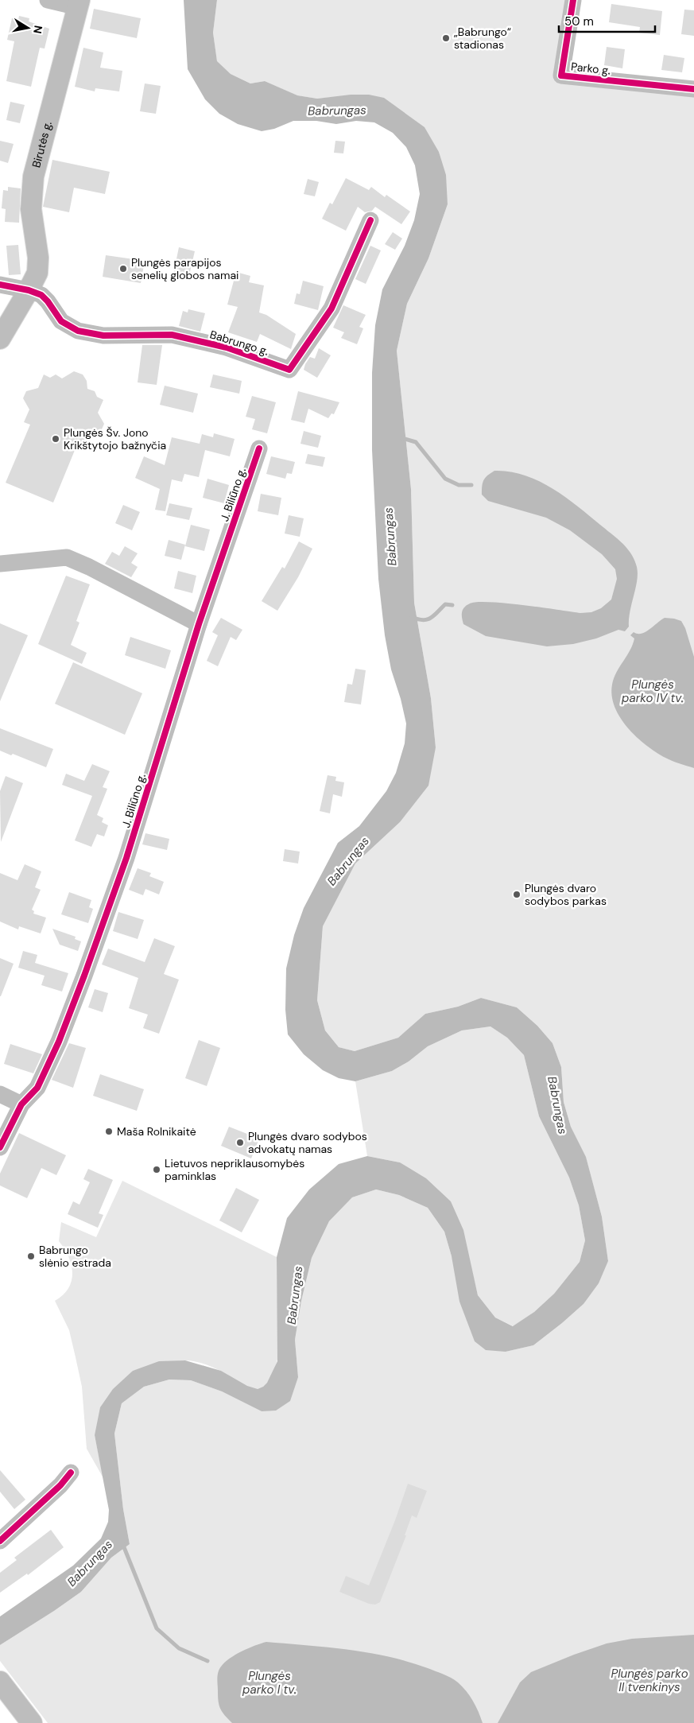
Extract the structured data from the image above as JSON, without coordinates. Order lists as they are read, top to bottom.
{
  "streets": {
    "main road": ["Birutės g."],
    "street": ["Parko g.", "Babrungo g.", "J. Biliūno g."]
  },
  "crossings": [
    ["Birutės g.", "Babrungo g."]
  ],
  "water": [
    "Babrungas",
    "Plungės parko IV tv.",
    "Plungės parko II tvenkinys",
    "Plungės parko I tv."
  ],
  "places": [
    "„Babrungo“ stadionas",
    "Plungės parapijos senelių globos namai",
    "Plungės Šv. Jono Krikštytojo bažnyčia",
    "Plungės dvaro sodybos parkas",
    "Maša Rolnikaitė",
    "Plungės dvaro sodybos advokatų namas",
    "Lietuvos nepriklausomybės paminklas",
    "Babrungo slėnio estrada"
  ],
  "scale_bar": "50 m",
  "north": "right"
}
